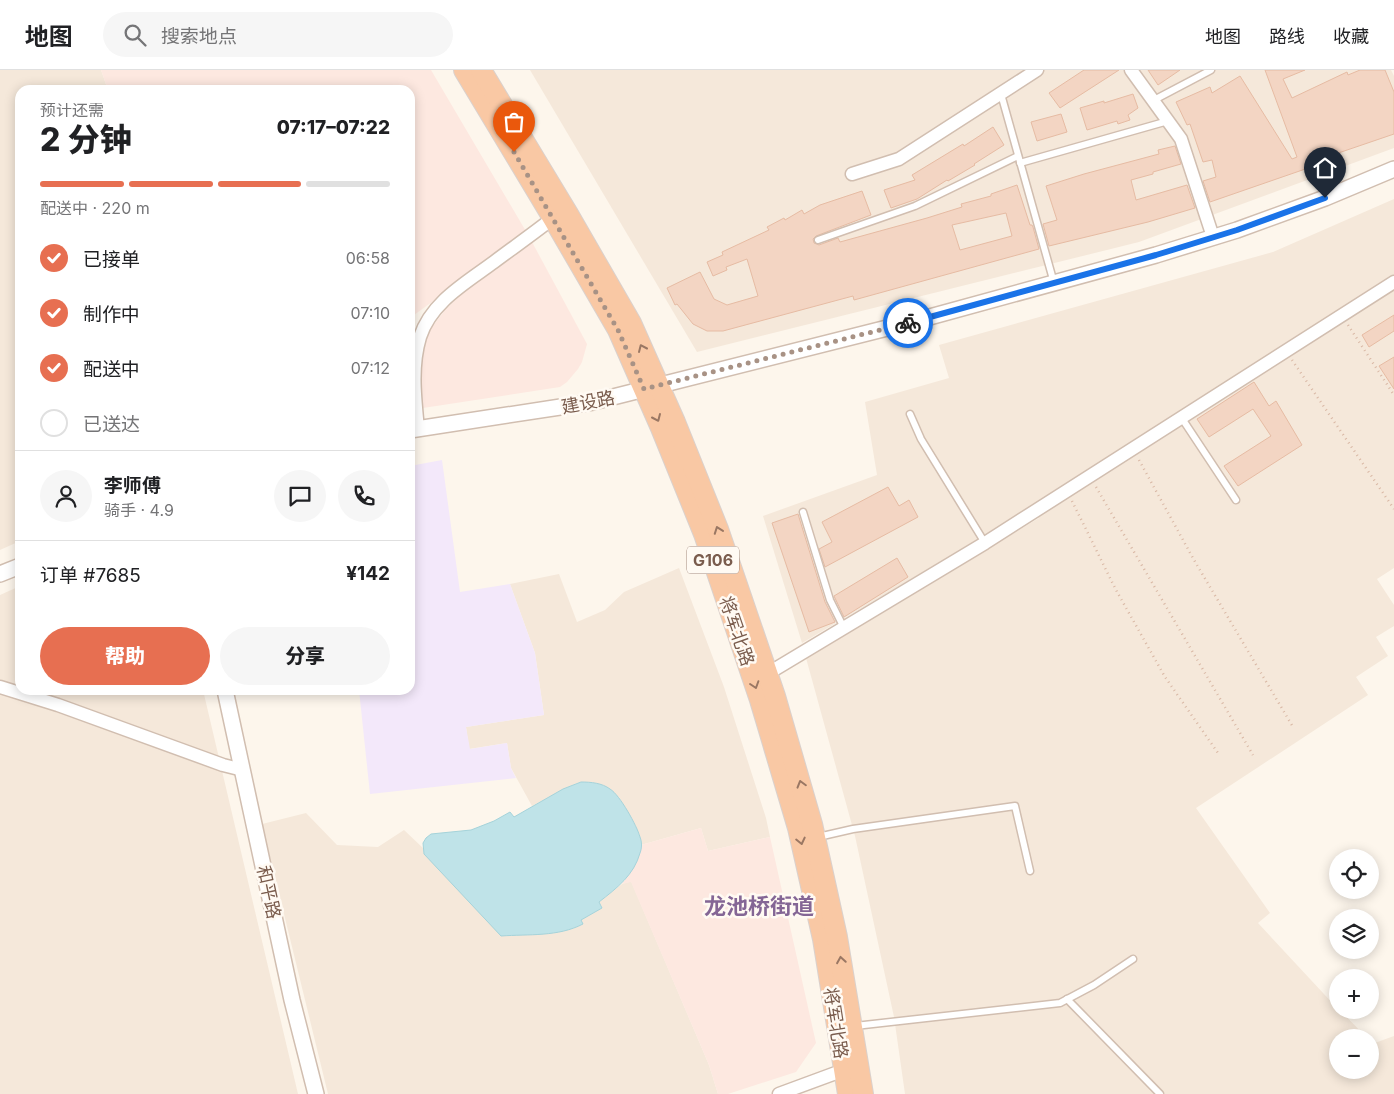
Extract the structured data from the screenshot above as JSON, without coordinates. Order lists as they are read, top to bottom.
{
  "streets": {
    "highway": ["G106", "将军北路"],
    "street": ["建设路", "和平路"]
  },
  "crossings": [
    ["建设路", "将军北路"]
  ],
  "districts": ["龙池桥街道"],
  "page": {
    "header": "地图",
    "search": "搜索地点",
    "nav": ["地图", "路线", "收藏"],
    "heading": ["2 分钟", "预计还需", "07:17–07:22"],
    "panel": [
      "李师傅",
      "骑手 · 4.9",
      "订单 #7685",
      "¥142"
    ],
    "bar": "配送中 · 220 m",
    "list": [
      ["已接单", "06:58"],
      ["制作中", "07:10"],
      ["配送中", "07:12"],
      "已送达"
    ],
    "buttons": ["帮助", "分享"],
    "map_buttons": ["+", "−"]
  }
}
